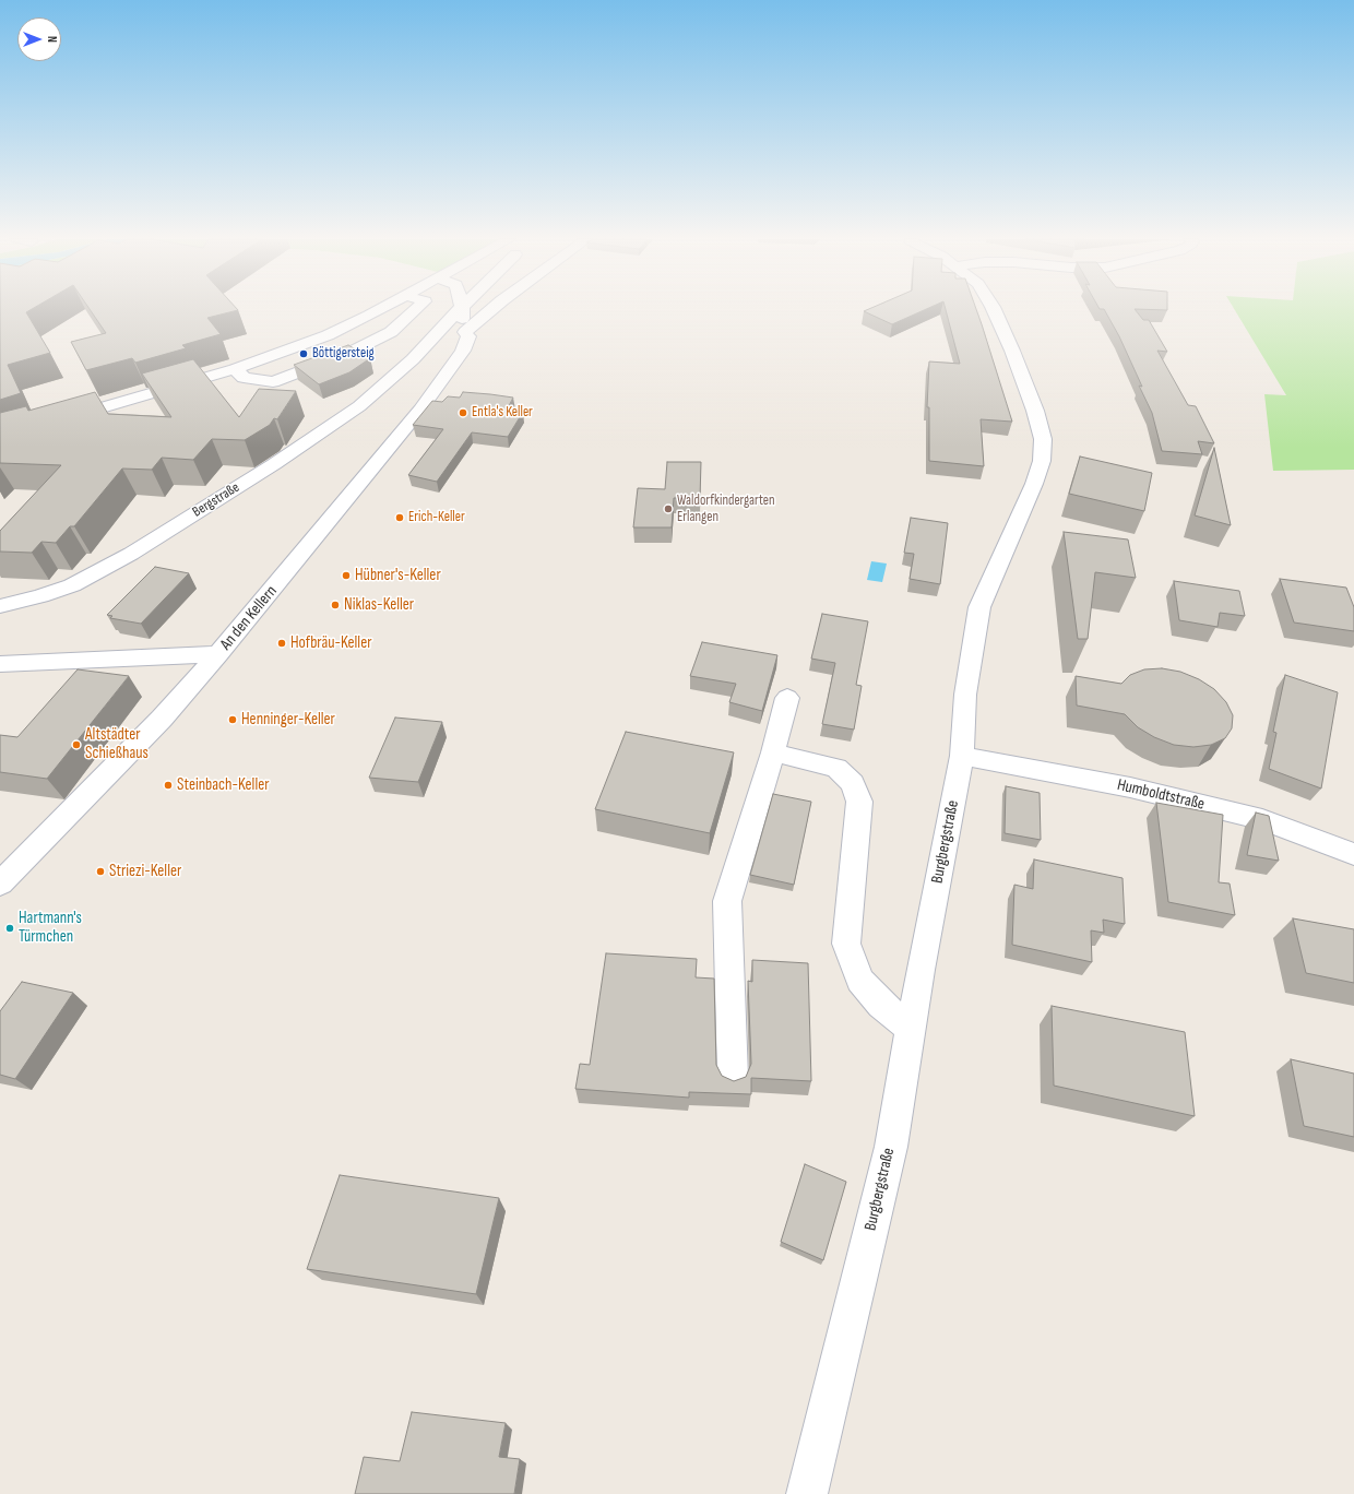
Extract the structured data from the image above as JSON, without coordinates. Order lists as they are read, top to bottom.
{
  "streets": {
    "street": [
      "Bergstraße",
      "An den Kellern",
      "Humboldtstraße",
      "Burgbergstraße"
    ]
  },
  "crossings": [
    ["Humboldtstraße", "Burgbergstraße"]
  ],
  "places": [
    "Böttigersteig",
    "Entla's Keller",
    "Waldorfkindergarten Erlangen",
    "Erich-Keller",
    "Hübner's-Keller",
    "Niklas-Keller",
    "Hofbräu-Keller",
    "Henninger-Keller",
    "Altstädter Schießhaus",
    "Steinbach-Keller",
    "Striezi-Keller",
    "Hartmann's Türmchen"
  ],
  "north": "right"
}
